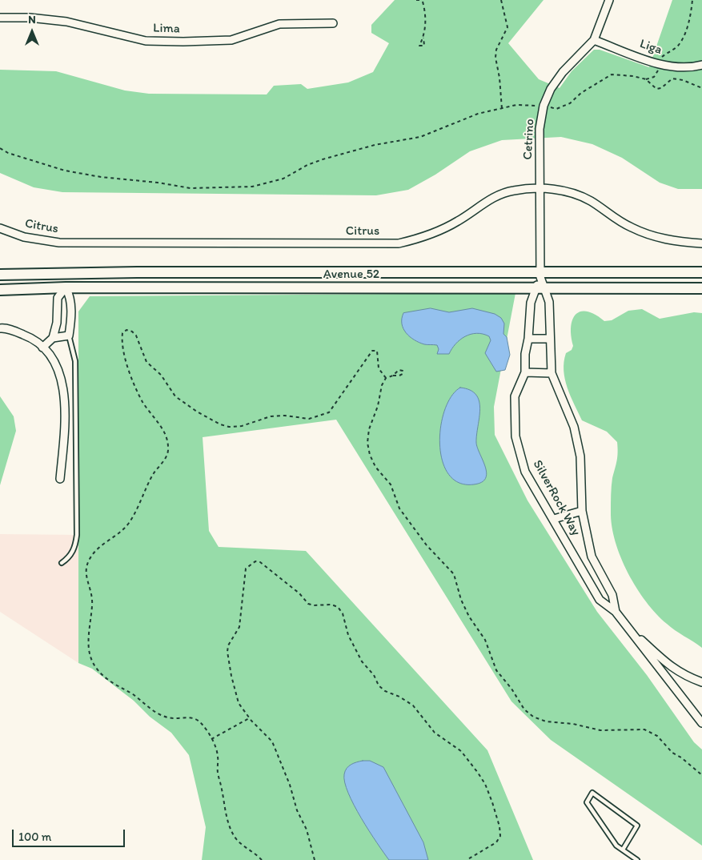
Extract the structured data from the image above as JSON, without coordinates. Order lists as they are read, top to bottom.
{
  "streets": {
    "main road": ["Avenue 52"],
    "street": [
      "Lima",
      "Liga",
      "Cetrino",
      "Citrus",
      "SilverRock Way"
    ]
  },
  "crossings": [
    ["Liga", "Cetrino"],
    ["Cetrino", "Citrus"],
    ["Cetrino", "Avenue 52"],
    ["Cetrino", "SilverRock Way"],
    ["Avenue 52", "SilverRock Way"]
  ],
  "scale_bar": "100 m",
  "north": "top"
}
